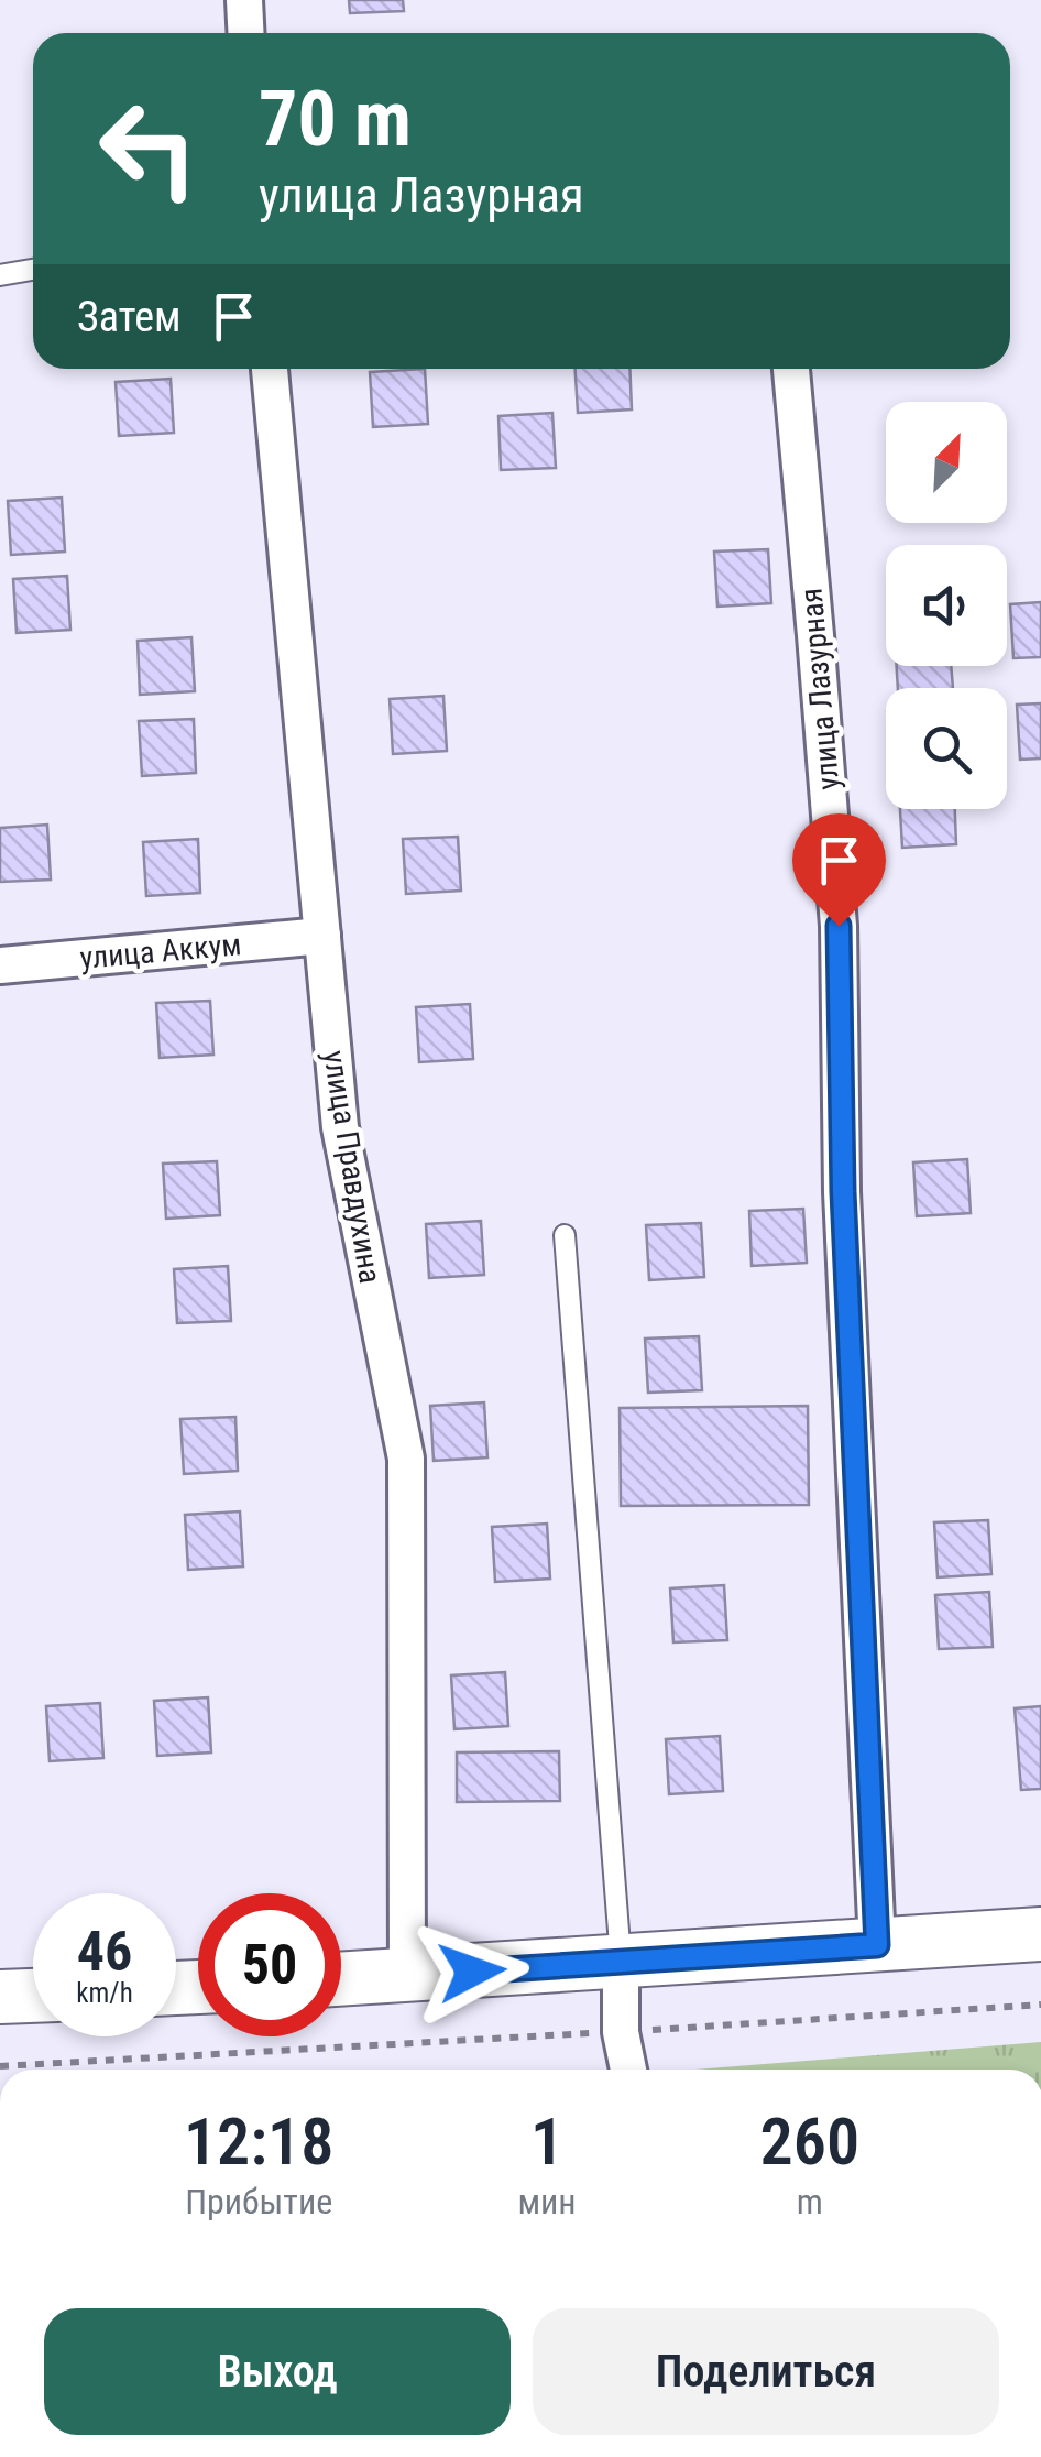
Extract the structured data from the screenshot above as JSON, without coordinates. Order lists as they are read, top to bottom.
{
  "streets": {
    "street": ["улица Лазурная", "улица Аккум", "улица Правдухина"]
  },
  "crossings": [
    ["улица Аккум", "улица Правдухина"]
  ],
  "north": "top right",
  "page": {
    "turn": ["70 m", "улица Лазурная"],
    "then": "Затем",
    "speed": "46 km/h",
    "limit": "50",
    "eta": [
      "12:18",
      "Прибытие",
      "1",
      "мин",
      "260",
      "m"
    ],
    "buttons": ["Выход", "Поделиться"]
  }
}
